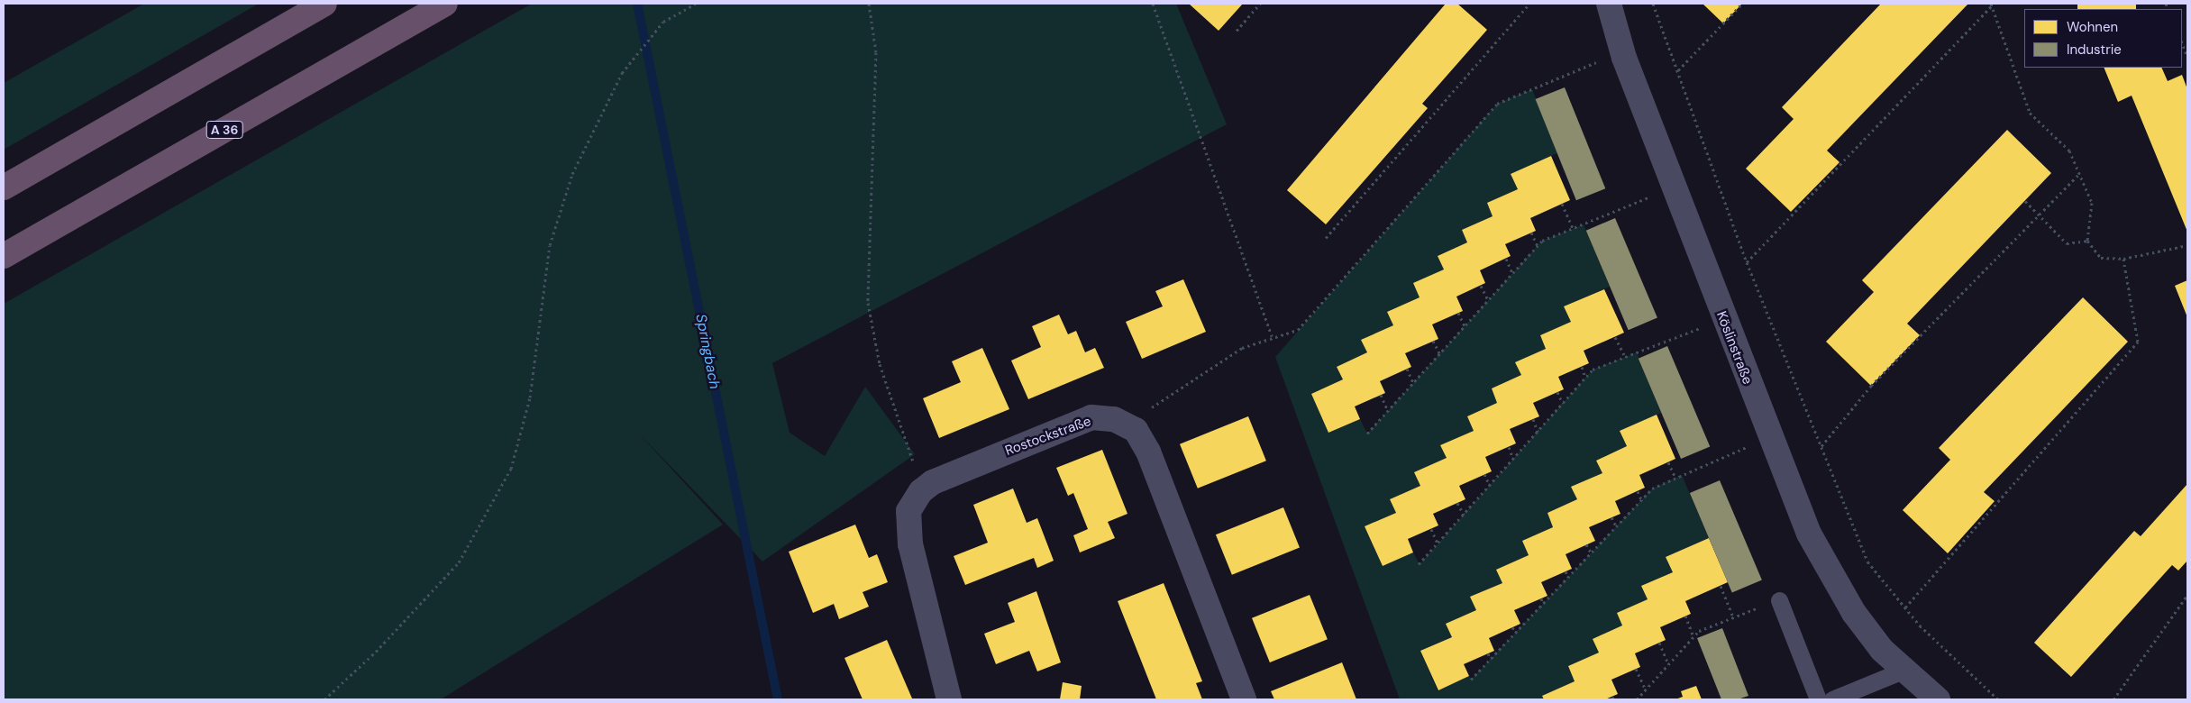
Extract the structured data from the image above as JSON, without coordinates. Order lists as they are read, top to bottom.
{
  "streets": {
    "highway": ["A 36"],
    "street": ["Köslinstraße", "Rostockstraße"]
  },
  "water": ["Springbach"],
  "legend": ["Wohnen", "Industrie"]
}
